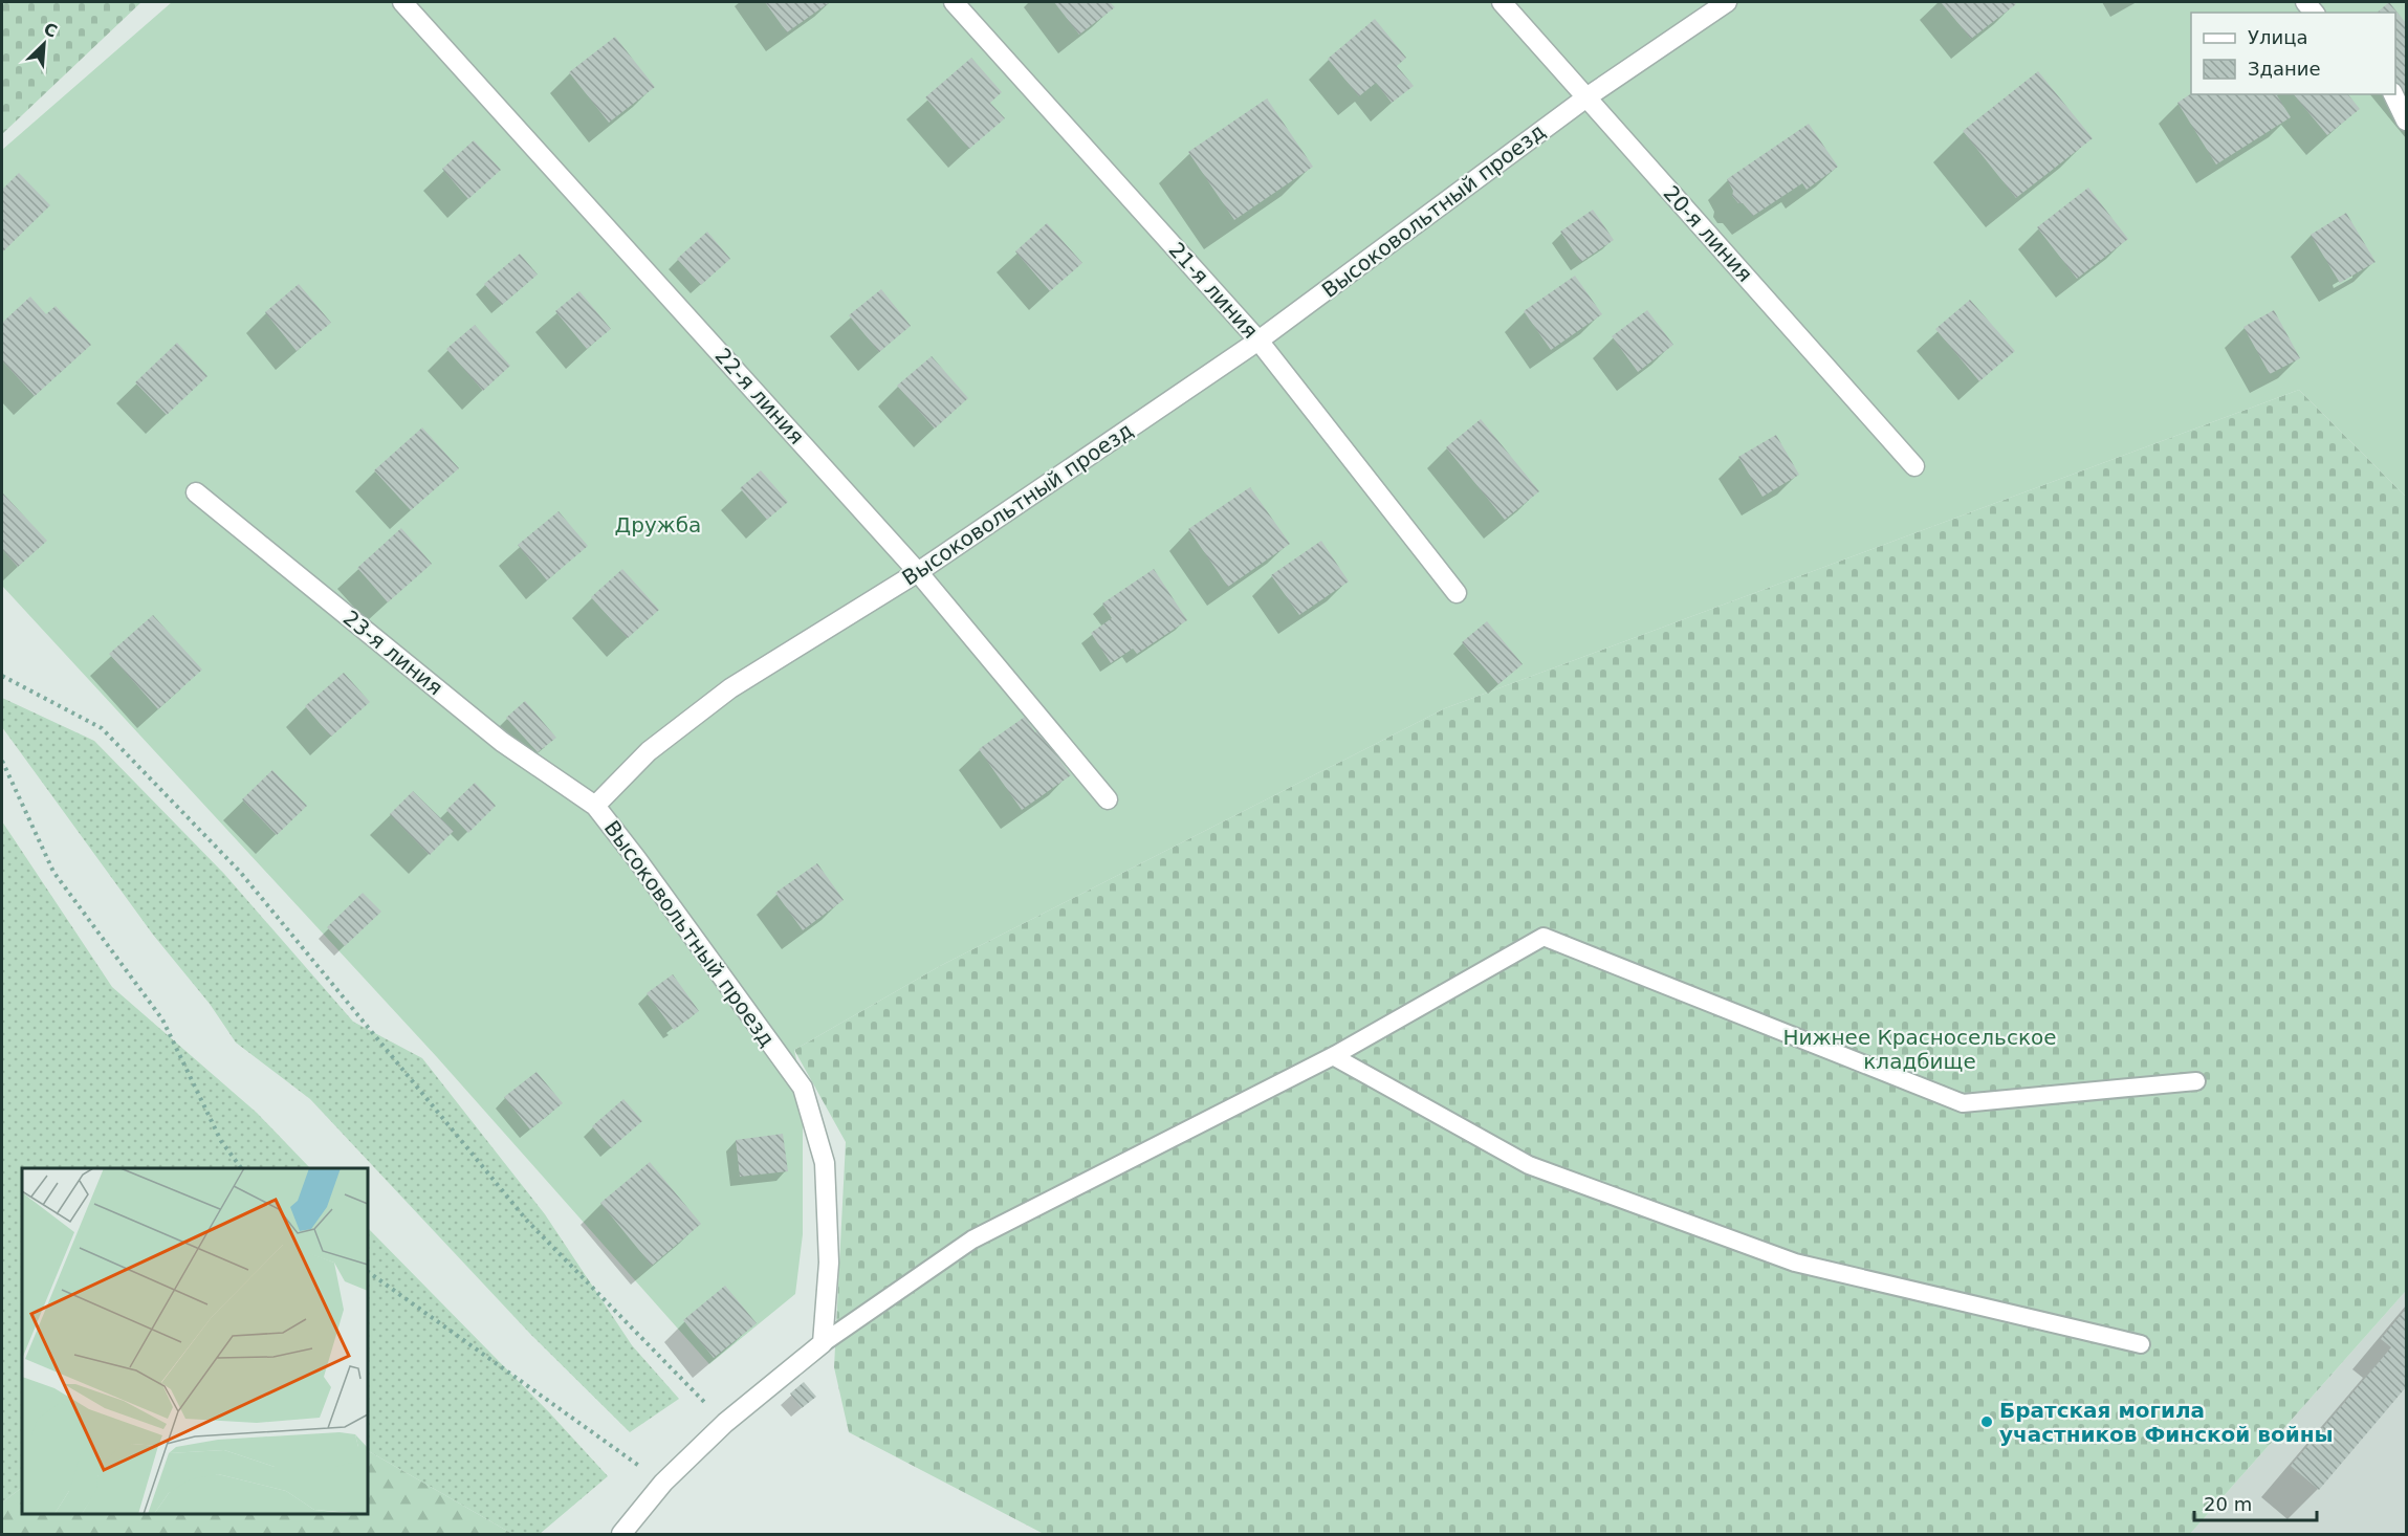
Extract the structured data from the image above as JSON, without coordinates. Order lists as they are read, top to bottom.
{
  "streets": {
    "street": [
      "Высоковольтный проезд",
      "20-я линия",
      "21-я линия",
      "22-я линия",
      "23-я линия"
    ]
  },
  "crossings": [
    ["Высоковольтный проезд", "20-я линия"],
    ["Высоковольтный проезд", "21-я линия"],
    ["Высоковольтный проезд", "22-я линия"],
    ["Высоковольтный проезд", "23-я линия"]
  ],
  "parks": ["Дружба", "Нижнее Красносельское кладбище"],
  "places": ["Братская могила участников Финской войны"],
  "legend": ["Улица", "Здание"],
  "scale_bar": "20 m",
  "north": "top right"
}
